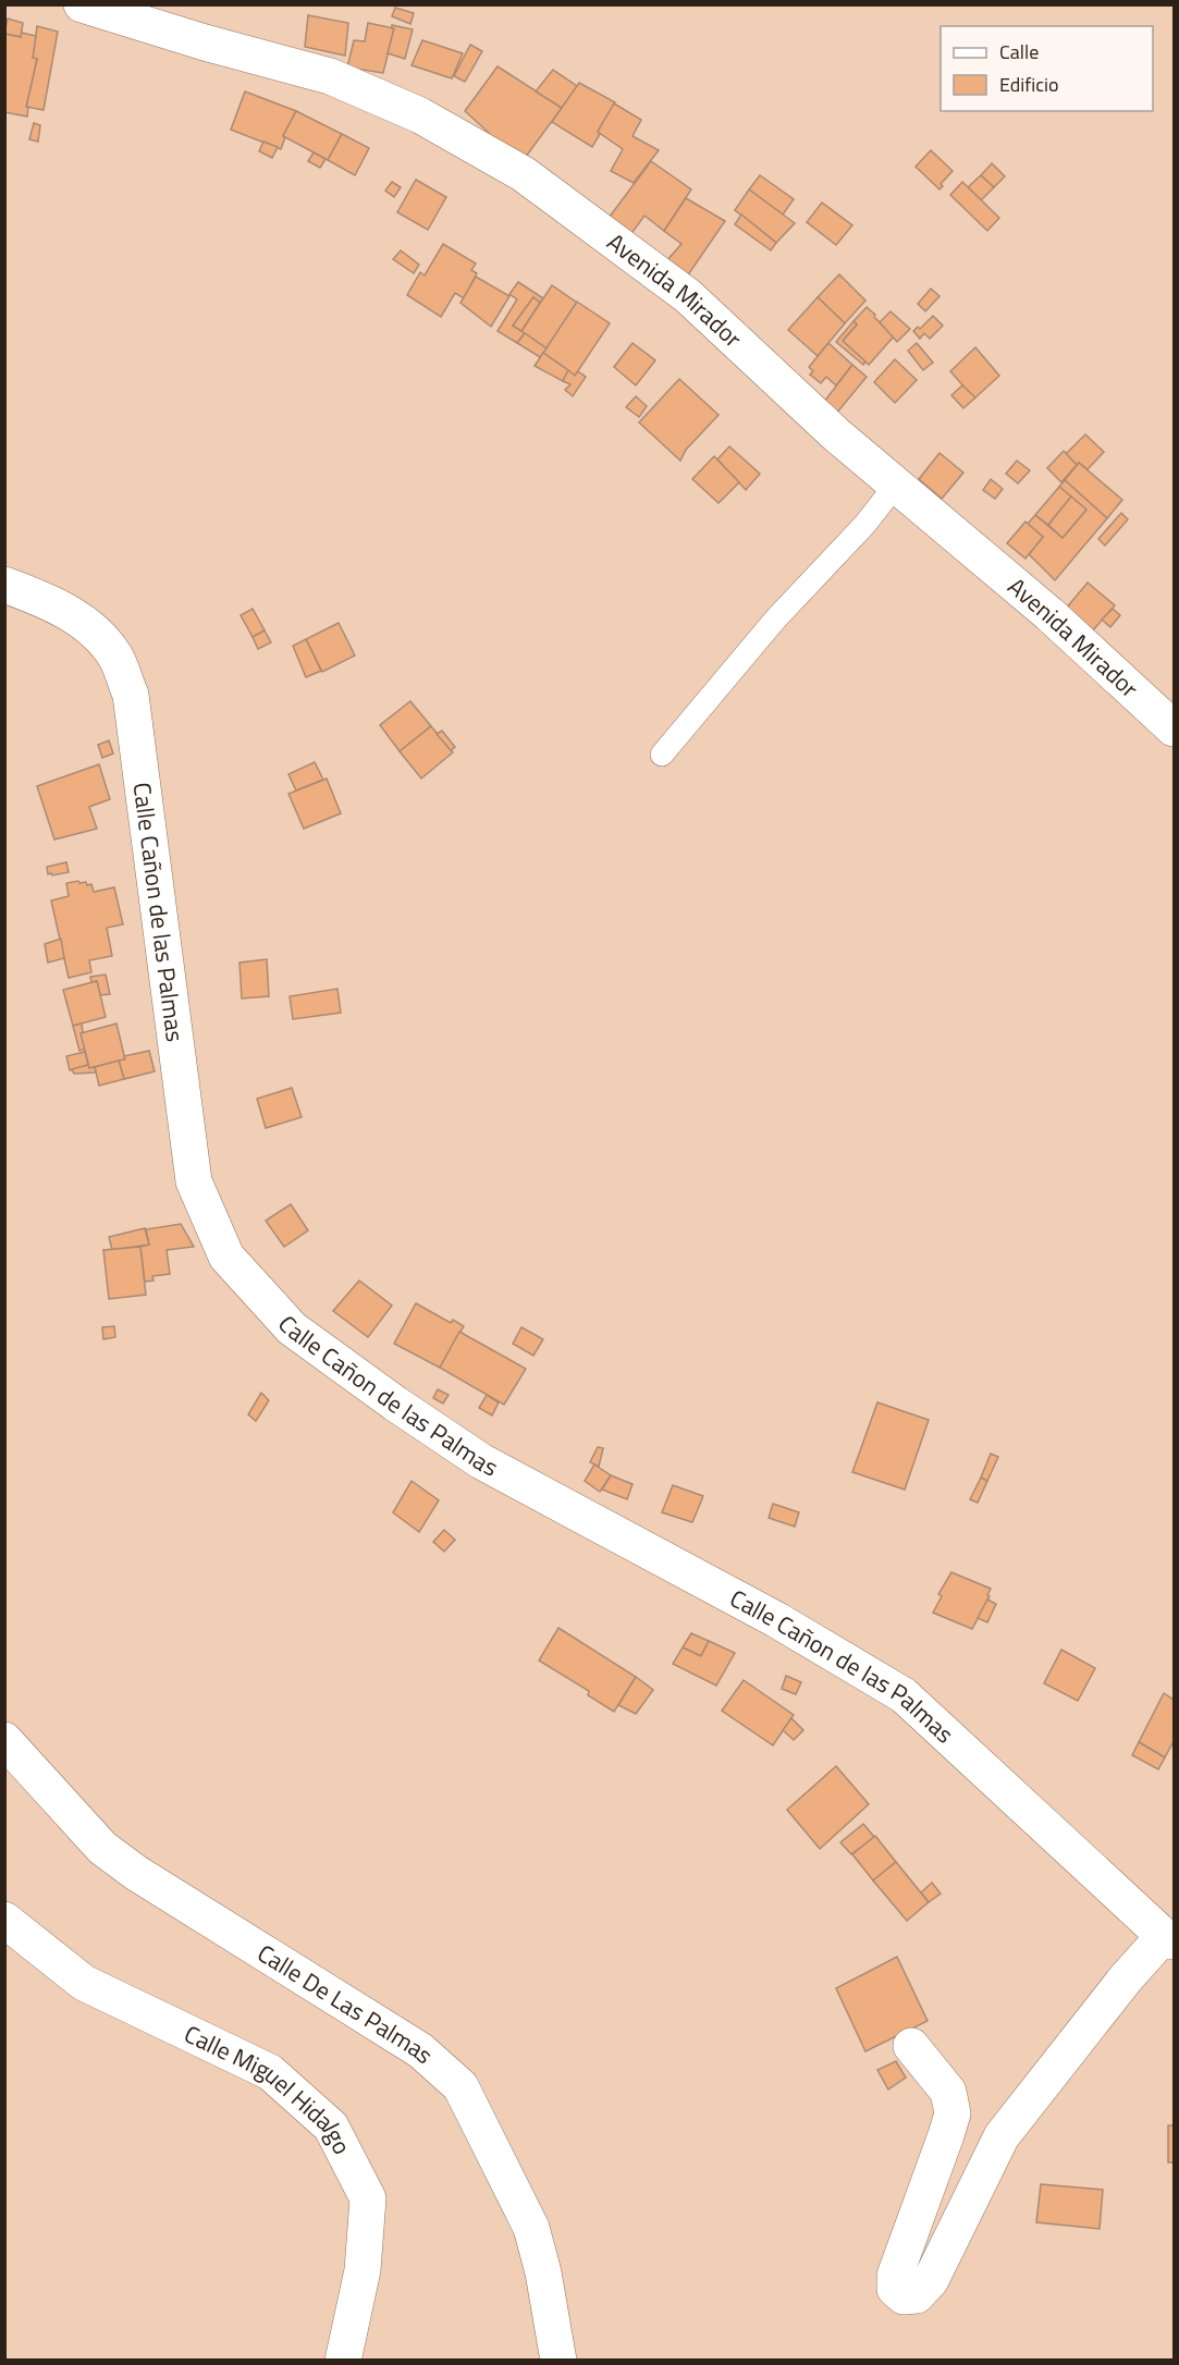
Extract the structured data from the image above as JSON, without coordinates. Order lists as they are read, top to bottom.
{
  "streets": {
    "street": [
      "Avenida Mirador",
      "Calle Cañon de las Palmas",
      "Calle De Las Palmas",
      "Calle Miguel Hidalgo"
    ]
  },
  "legend": ["Calle", "Edificio"]
}
